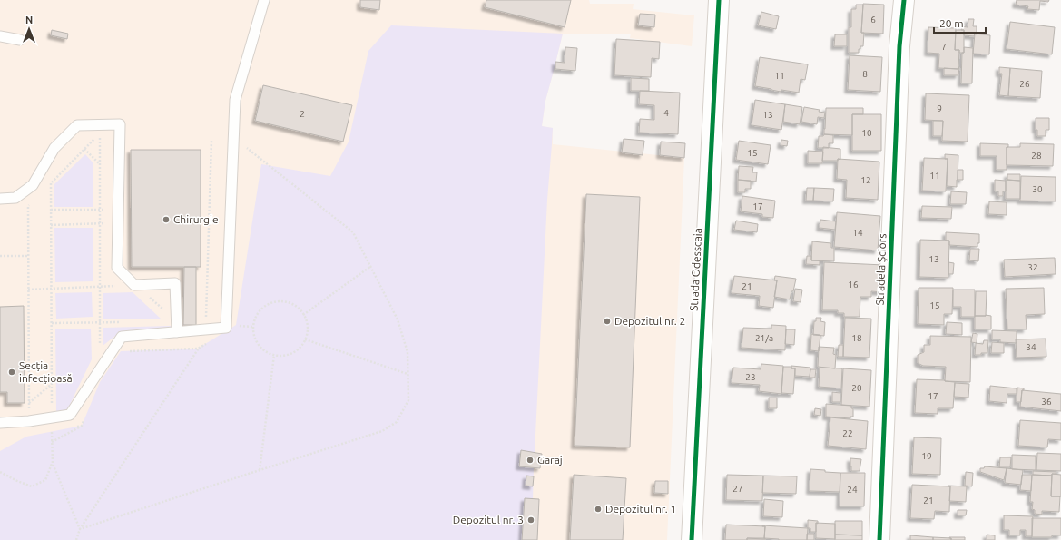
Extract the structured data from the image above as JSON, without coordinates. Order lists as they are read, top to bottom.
{
  "streets": {
    "street": ["Strada Odesscaia", "Stradela Șciors"]
  },
  "places": [
    "Chirurgie",
    "Depozitul nr. 2",
    "Secția infecțioasă",
    "Garaj",
    "Depozitul nr. 1",
    "Depozitul nr. 3"
  ],
  "house_numbers": [
    "6",
    "7",
    "8",
    "11",
    "26",
    "9",
    "4",
    "2",
    "13",
    "10",
    "15",
    "28",
    "11",
    "12",
    "30",
    "17",
    "14",
    "13",
    "32",
    "16",
    "21",
    "15",
    "21/a",
    "18",
    "34",
    "23",
    "20",
    "17",
    "36",
    "22",
    "19",
    "27",
    "24",
    "21"
  ],
  "scale_bar": "20 m",
  "north": "top"
}
